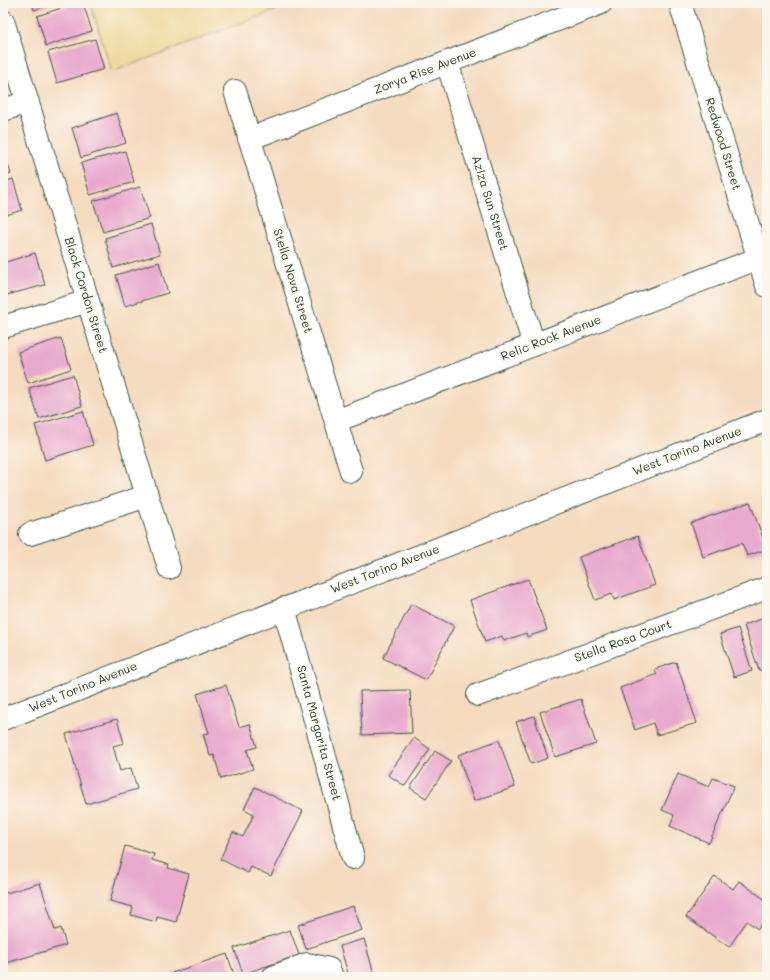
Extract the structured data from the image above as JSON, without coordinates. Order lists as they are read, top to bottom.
{
  "streets": {
    "street": [
      "Zorya Rise Avenue",
      "Redwood Street",
      "Aziza Sun Street",
      "Stella Nova Street",
      "Black Cordon Street",
      "Relic Rock Avenue",
      "West Torino Avenue",
      "Stella Rosa Court",
      "Santa Margarita Street"
    ]
  },
  "crossings": [
    ["Zorya Rise Avenue", "Aziza Sun Street"],
    ["Zorya Rise Avenue", "Stella Nova Street"],
    ["Redwood Street", "Relic Rock Avenue"],
    ["Aziza Sun Street", "Relic Rock Avenue"],
    ["Stella Nova Street", "Relic Rock Avenue"],
    ["West Torino Avenue", "Santa Margarita Street"]
  ]
}
